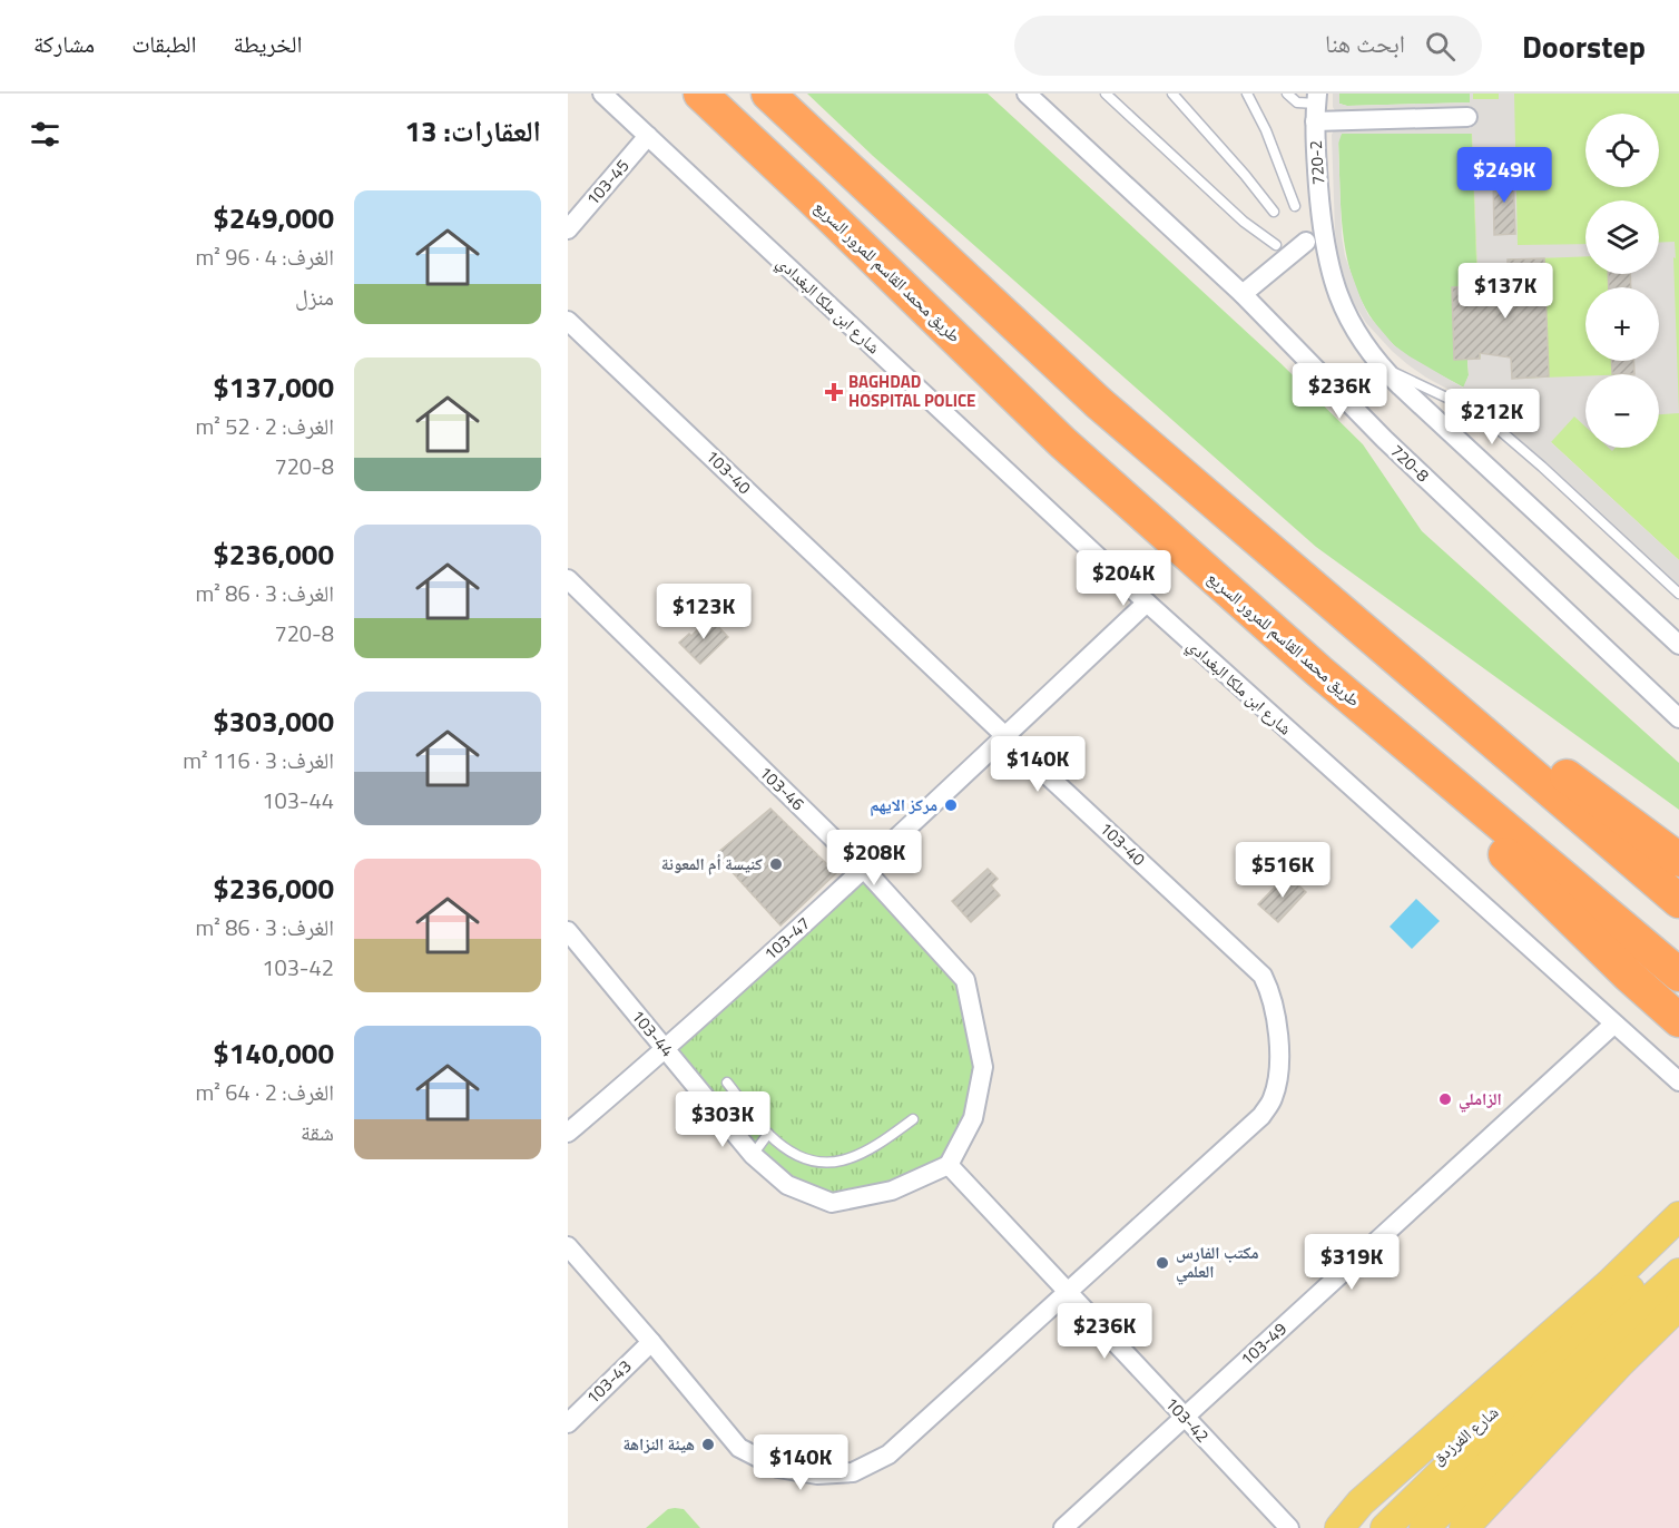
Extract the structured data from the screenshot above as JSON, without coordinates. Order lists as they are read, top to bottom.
{
  "streets": {
    "highway": ["طريق محمد القاسم للمرور السريع"],
    "main road": ["شارع الفرزدق"],
    "street": [
      "720-2",
      "103-45",
      "شارع ابن ملكا البغدادي",
      "720-8",
      "103-40",
      "103-46",
      "103-47",
      "103-44",
      "103-49",
      "103-43",
      "103-42"
    ]
  },
  "crossings": [
    ["103-45", "شارع ابن ملكا البغدادي"],
    ["شارع ابن ملكا البغدادي", "103-47"],
    ["شارع ابن ملكا البغدادي", "103-49"],
    ["103-40", "103-47"],
    ["103-40", "103-43"],
    ["103-40", "103-42"],
    ["103-46", "103-47"],
    ["103-46", "103-44"],
    ["103-46", "103-42"],
    ["103-47", "103-44"],
    ["103-44", "103-42"],
    ["103-49", "103-42"]
  ],
  "places": {
    "health": ["BAGHDAD HOSPITAL POLICE"],
    "other": [
      "مركز الايهم",
      "كنيسة أم المعونة",
      "الزاملي",
      "مكتب الفارس العلمي",
      "هيئة النزاهة"
    ]
  },
  "page": {
    "header": "Doorstep",
    "search": "ابحث هنا",
    "nav": ["الخريطة", "الطبقات", "مشاركة"],
    "heading": "العقارات: 13",
    "map_buttons": ["+", "−"],
    "price": [
      "$249K",
      "$137K",
      "$236K",
      "$212K",
      "$204K",
      "$123K",
      "$140K",
      "$208K",
      "$516K",
      "$303K",
      "$319K",
      "$236K",
      "$140K"
    ],
    "list": [
      {
        "name": "$249,000",
        "note": "الغرف: 4 · 96 m² · منزل"
      },
      {
        "name": "$137,000",
        "note": "الغرف: 2 · 52 m² · 720-8"
      },
      {
        "name": "$236,000",
        "note": "الغرف: 3 · 86 m² · 720-8"
      },
      {
        "name": "$303,000",
        "note": "الغرف: 3 · 116 m² · 103-44"
      },
      {
        "name": "$236,000",
        "note": "الغرف: 3 · 86 m² · 103-42"
      },
      {
        "name": "$140,000",
        "note": "الغرف: 2 · 64 m² · شقة"
      }
    ]
  }
}
